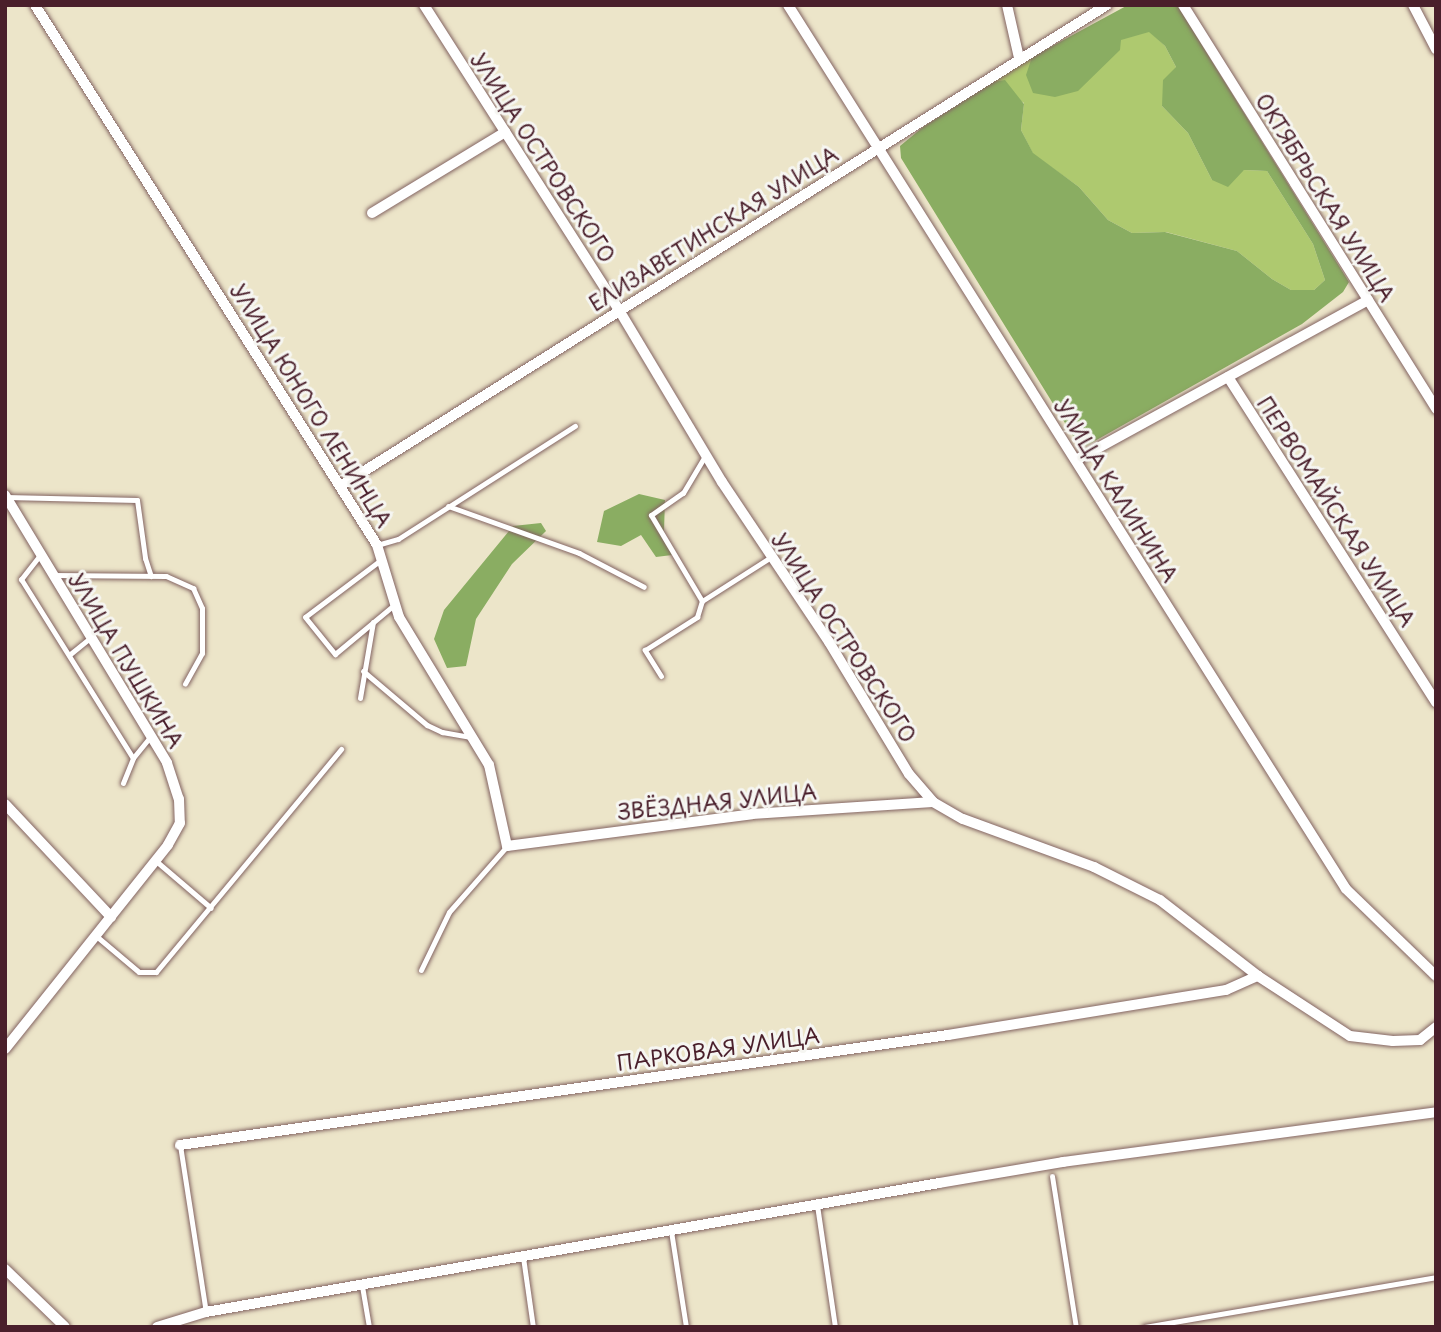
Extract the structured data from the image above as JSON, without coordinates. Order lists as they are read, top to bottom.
{
  "streets": {
    "street": [
      "УЛИЦА ОСТРОВСКОГО",
      "ОКТЯБРЬСКАЯ УЛИЦА",
      "ЕЛИЗАВЕТИНСКАЯ УЛИЦА",
      "УЛИЦА ЮНОГО ЛЕНИНЦА",
      "УЛИЦА КАЛИНИНА",
      "ПЕРВОМАЙСКАЯ УЛИЦА",
      "УЛИЦА ПУШКИНА",
      "ЗВЁЗДНАЯ УЛИЦА",
      "ПАРКОВАЯ УЛИЦА"
    ]
  },
  "crossings": [
    ["УЛИЦА ОСТРОВСКОГО", "ЕЛИЗАВЕТИНСКАЯ УЛИЦА"],
    ["УЛИЦА ОСТРОВСКОГО", "ЗВЁЗДНАЯ УЛИЦА"],
    ["УЛИЦА ОСТРОВСКОГО", "ПАРКОВАЯ УЛИЦА"],
    ["ЕЛИЗАВЕТИНСКАЯ УЛИЦА", "УЛИЦА ЮНОГО ЛЕНИНЦА"],
    ["ЕЛИЗАВЕТИНСКАЯ УЛИЦА", "УЛИЦА КАЛИНИНА"],
    ["УЛИЦА ЮНОГО ЛЕНИНЦА", "ЗВЁЗДНАЯ УЛИЦА"]
  ]
}
